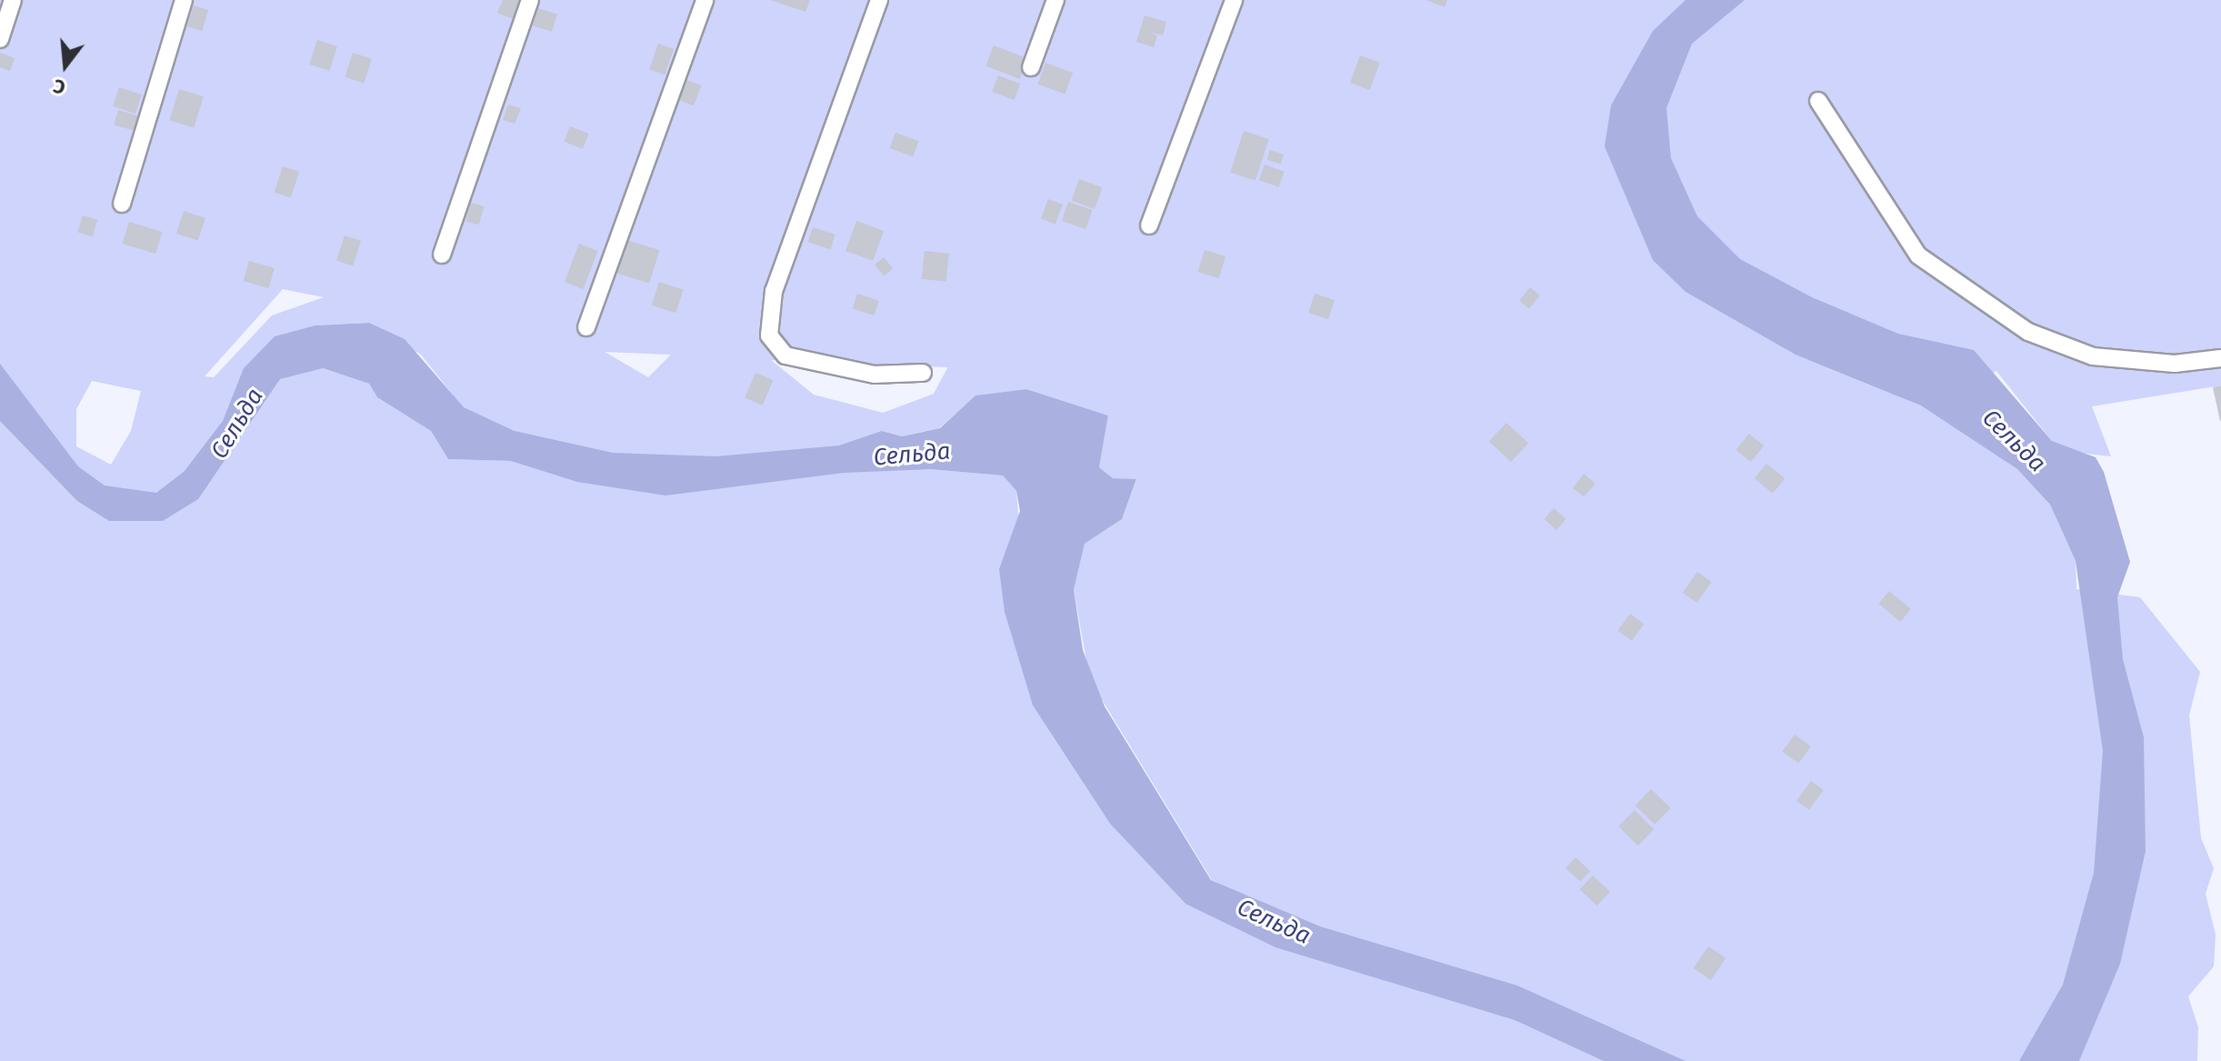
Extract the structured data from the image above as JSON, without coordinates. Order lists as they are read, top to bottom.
{
  "water": ["Сельда"],
  "north": "bottom"
}
